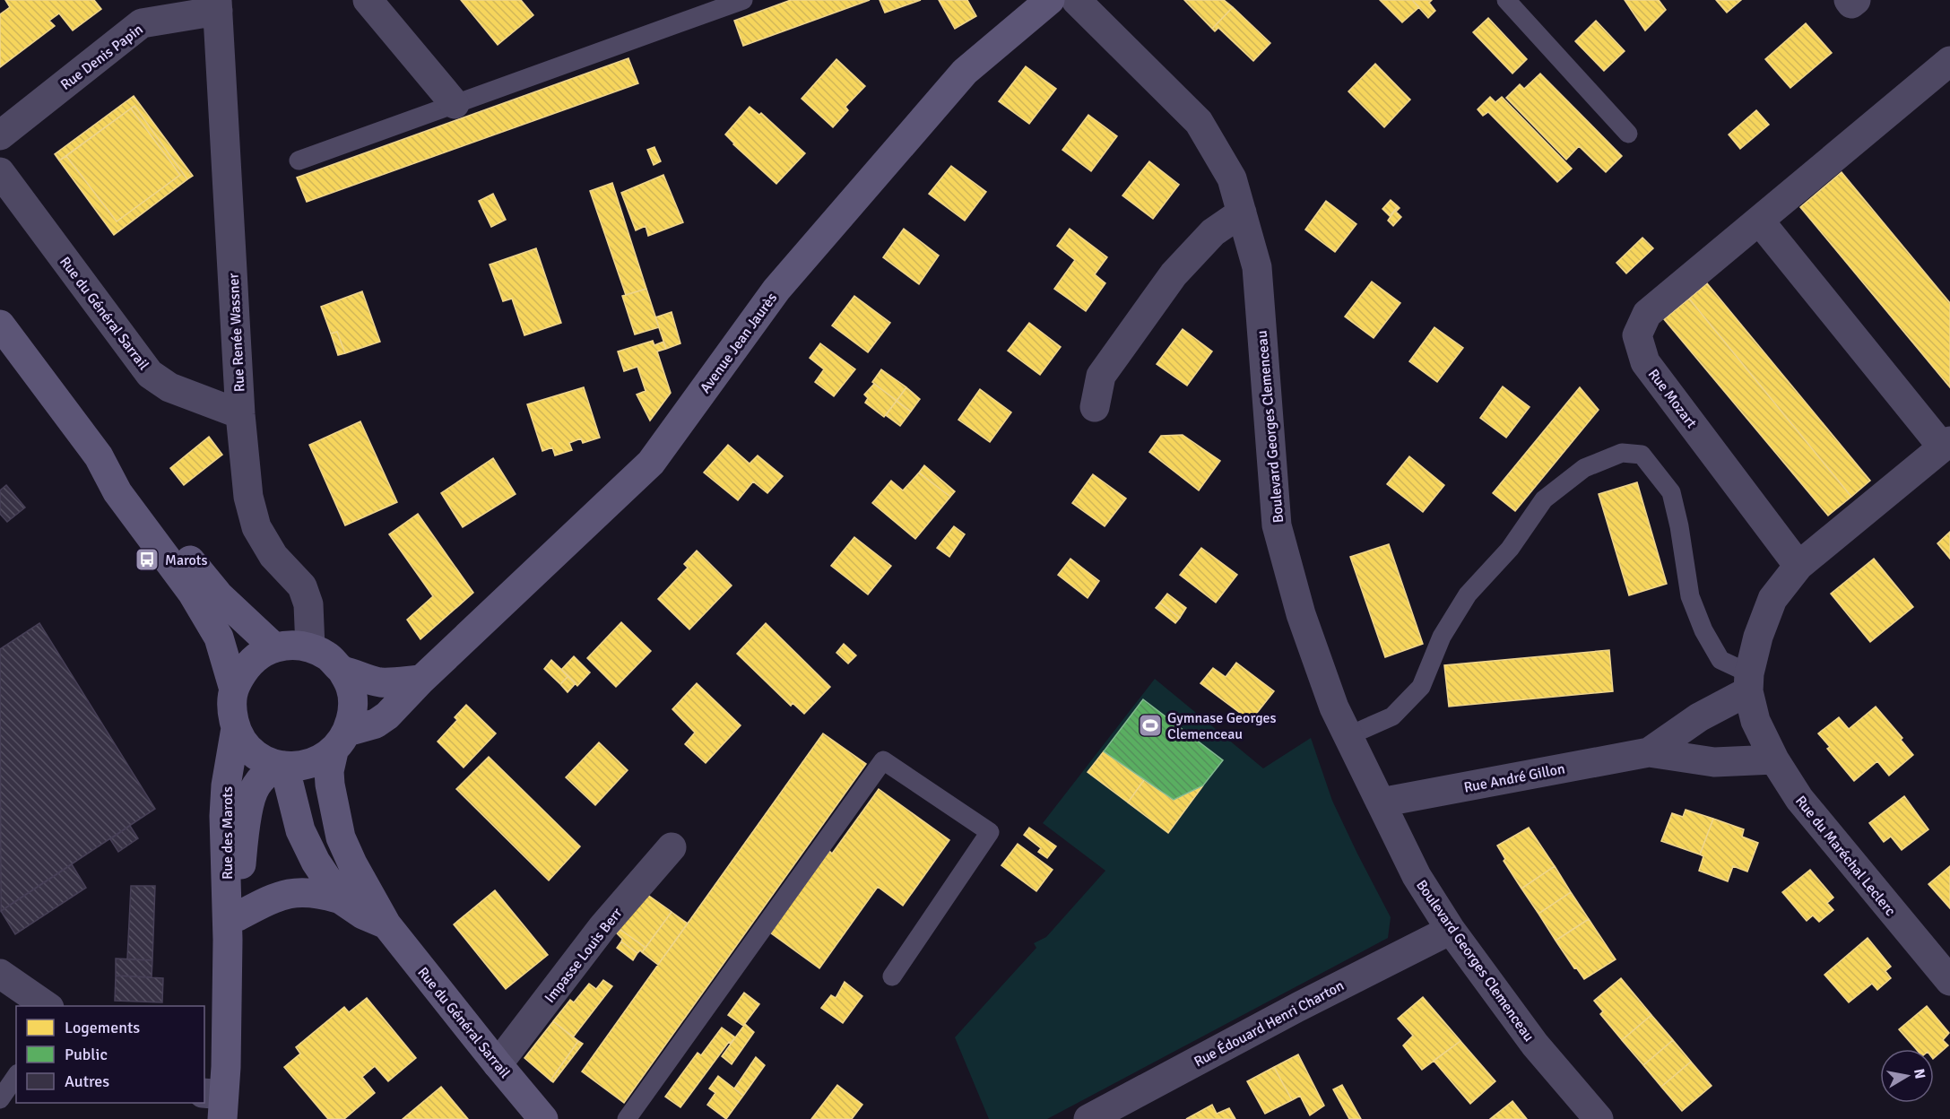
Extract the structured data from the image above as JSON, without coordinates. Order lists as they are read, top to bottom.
{
  "streets": {
    "street": [
      "Rue Denis Papin",
      "Rue du Général Sarrail",
      "Rue Renée Wassner",
      "Avenue Jean Jaurès",
      "Rue Mozart",
      "Boulevard Georges Clemenceau",
      "Rue André Gillon",
      "Rue des Marots",
      "Rue du Maréchal Leclerc",
      "Impasse Louis Berr",
      "Rue Édouard Henri Charton"
    ]
  },
  "crossings": [
    ["Rue Denis Papin", "Rue Renée Wassner"],
    ["Rue du Général Sarrail", "Rue Renée Wassner"],
    ["Rue du Général Sarrail", "Avenue Jean Jaurès"],
    ["Rue du Général Sarrail", "Rue des Marots"],
    ["Rue du Général Sarrail", "Impasse Louis Berr"],
    ["Rue Renée Wassner", "Avenue Jean Jaurès"],
    ["Rue Renée Wassner", "Rue des Marots"],
    ["Avenue Jean Jaurès", "Rue des Marots"],
    ["Boulevard Georges Clemenceau", "Rue André Gillon"],
    ["Boulevard Georges Clemenceau", "Rue Édouard Henri Charton"],
    ["Rue André Gillon", "Rue du Maréchal Leclerc"]
  ],
  "places": {
    "bus stop": ["Marots"],
    "sports": ["Gymnase Georges Clemenceau"]
  },
  "legend": ["Logements", "Public", "Autres"],
  "north": "right"
}
